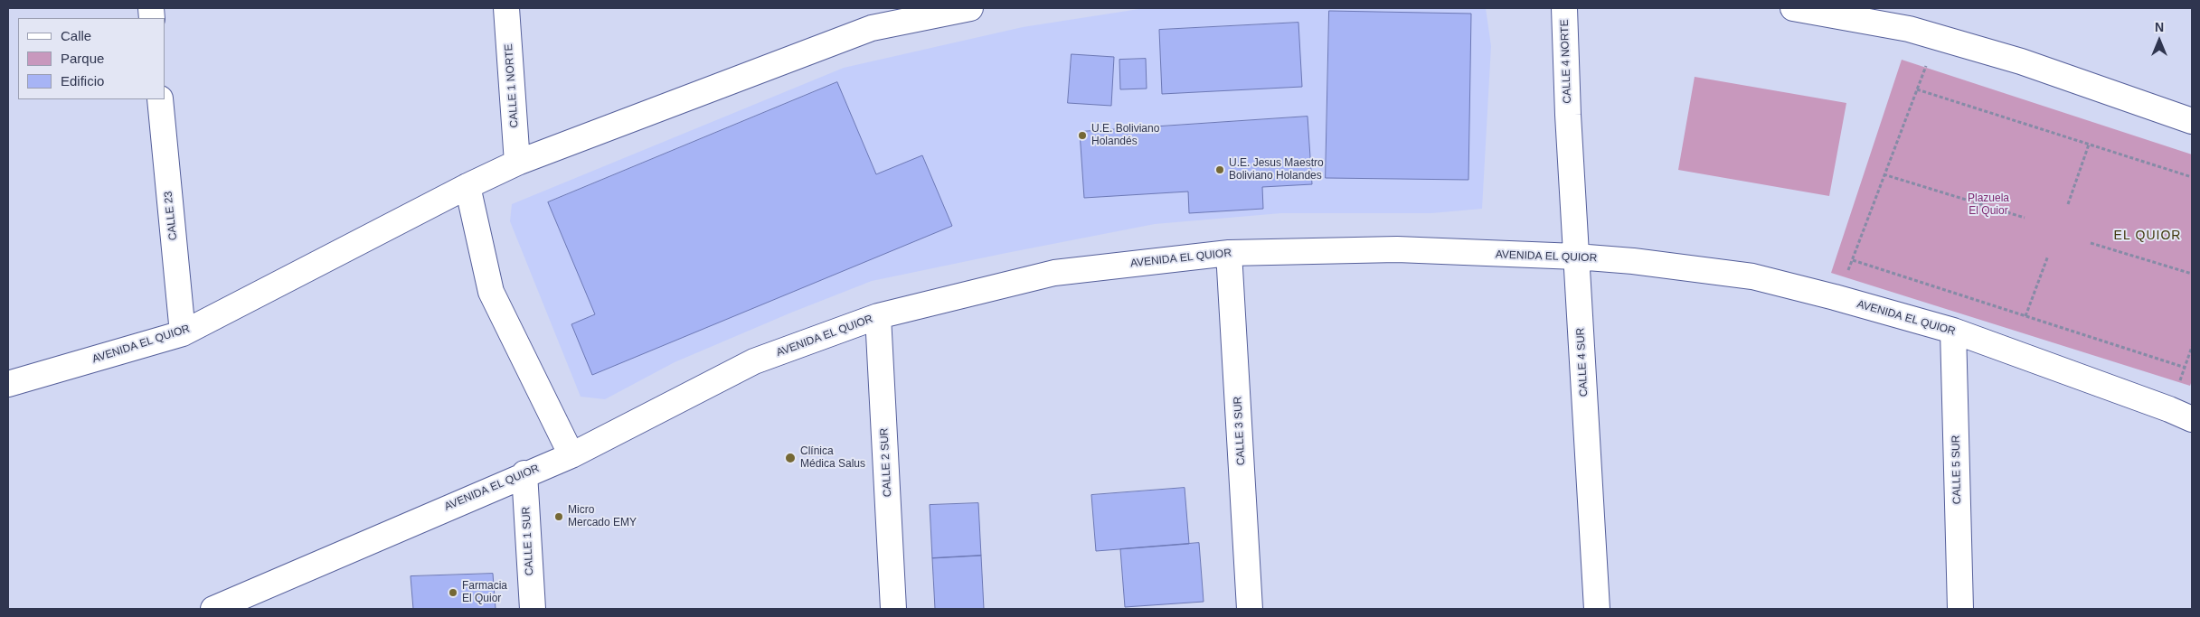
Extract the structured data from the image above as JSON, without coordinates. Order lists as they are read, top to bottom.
{
  "streets": {
    "street": [
      "CALLE 4 NORTE",
      "CALLE 1 NORTE",
      "CALLE 23",
      "AVENIDA EL QUIOR",
      "CALLE 4 SUR",
      "CALLE 3 SUR",
      "CALLE 2 SUR",
      "CALLE 5 SUR",
      "CALLE 1 SUR"
    ]
  },
  "crossings": [
    ["CALLE 4 NORTE", "CALLE 4 SUR"],
    ["CALLE 1 NORTE", "AVENIDA EL QUIOR"],
    ["CALLE 23", "AVENIDA EL QUIOR"],
    ["AVENIDA EL QUIOR", "CALLE 4 SUR"],
    ["AVENIDA EL QUIOR", "CALLE 3 SUR"],
    ["AVENIDA EL QUIOR", "CALLE 2 SUR"],
    ["AVENIDA EL QUIOR", "CALLE 5 SUR"],
    ["AVENIDA EL QUIOR", "CALLE 1 SUR"]
  ],
  "districts": ["EL QUIOR"],
  "parks": ["Plazuela El Quior"],
  "places": [
    "U.E. Boliviano Holandés",
    "U.E. Jesus Maestro Boliviano Holandes",
    "Clínica Médica Salus",
    "Micro Mercado EMY",
    "Farmacia El Quior"
  ],
  "legend": ["Calle", "Parque", "Edificio"],
  "north": "top"
}
